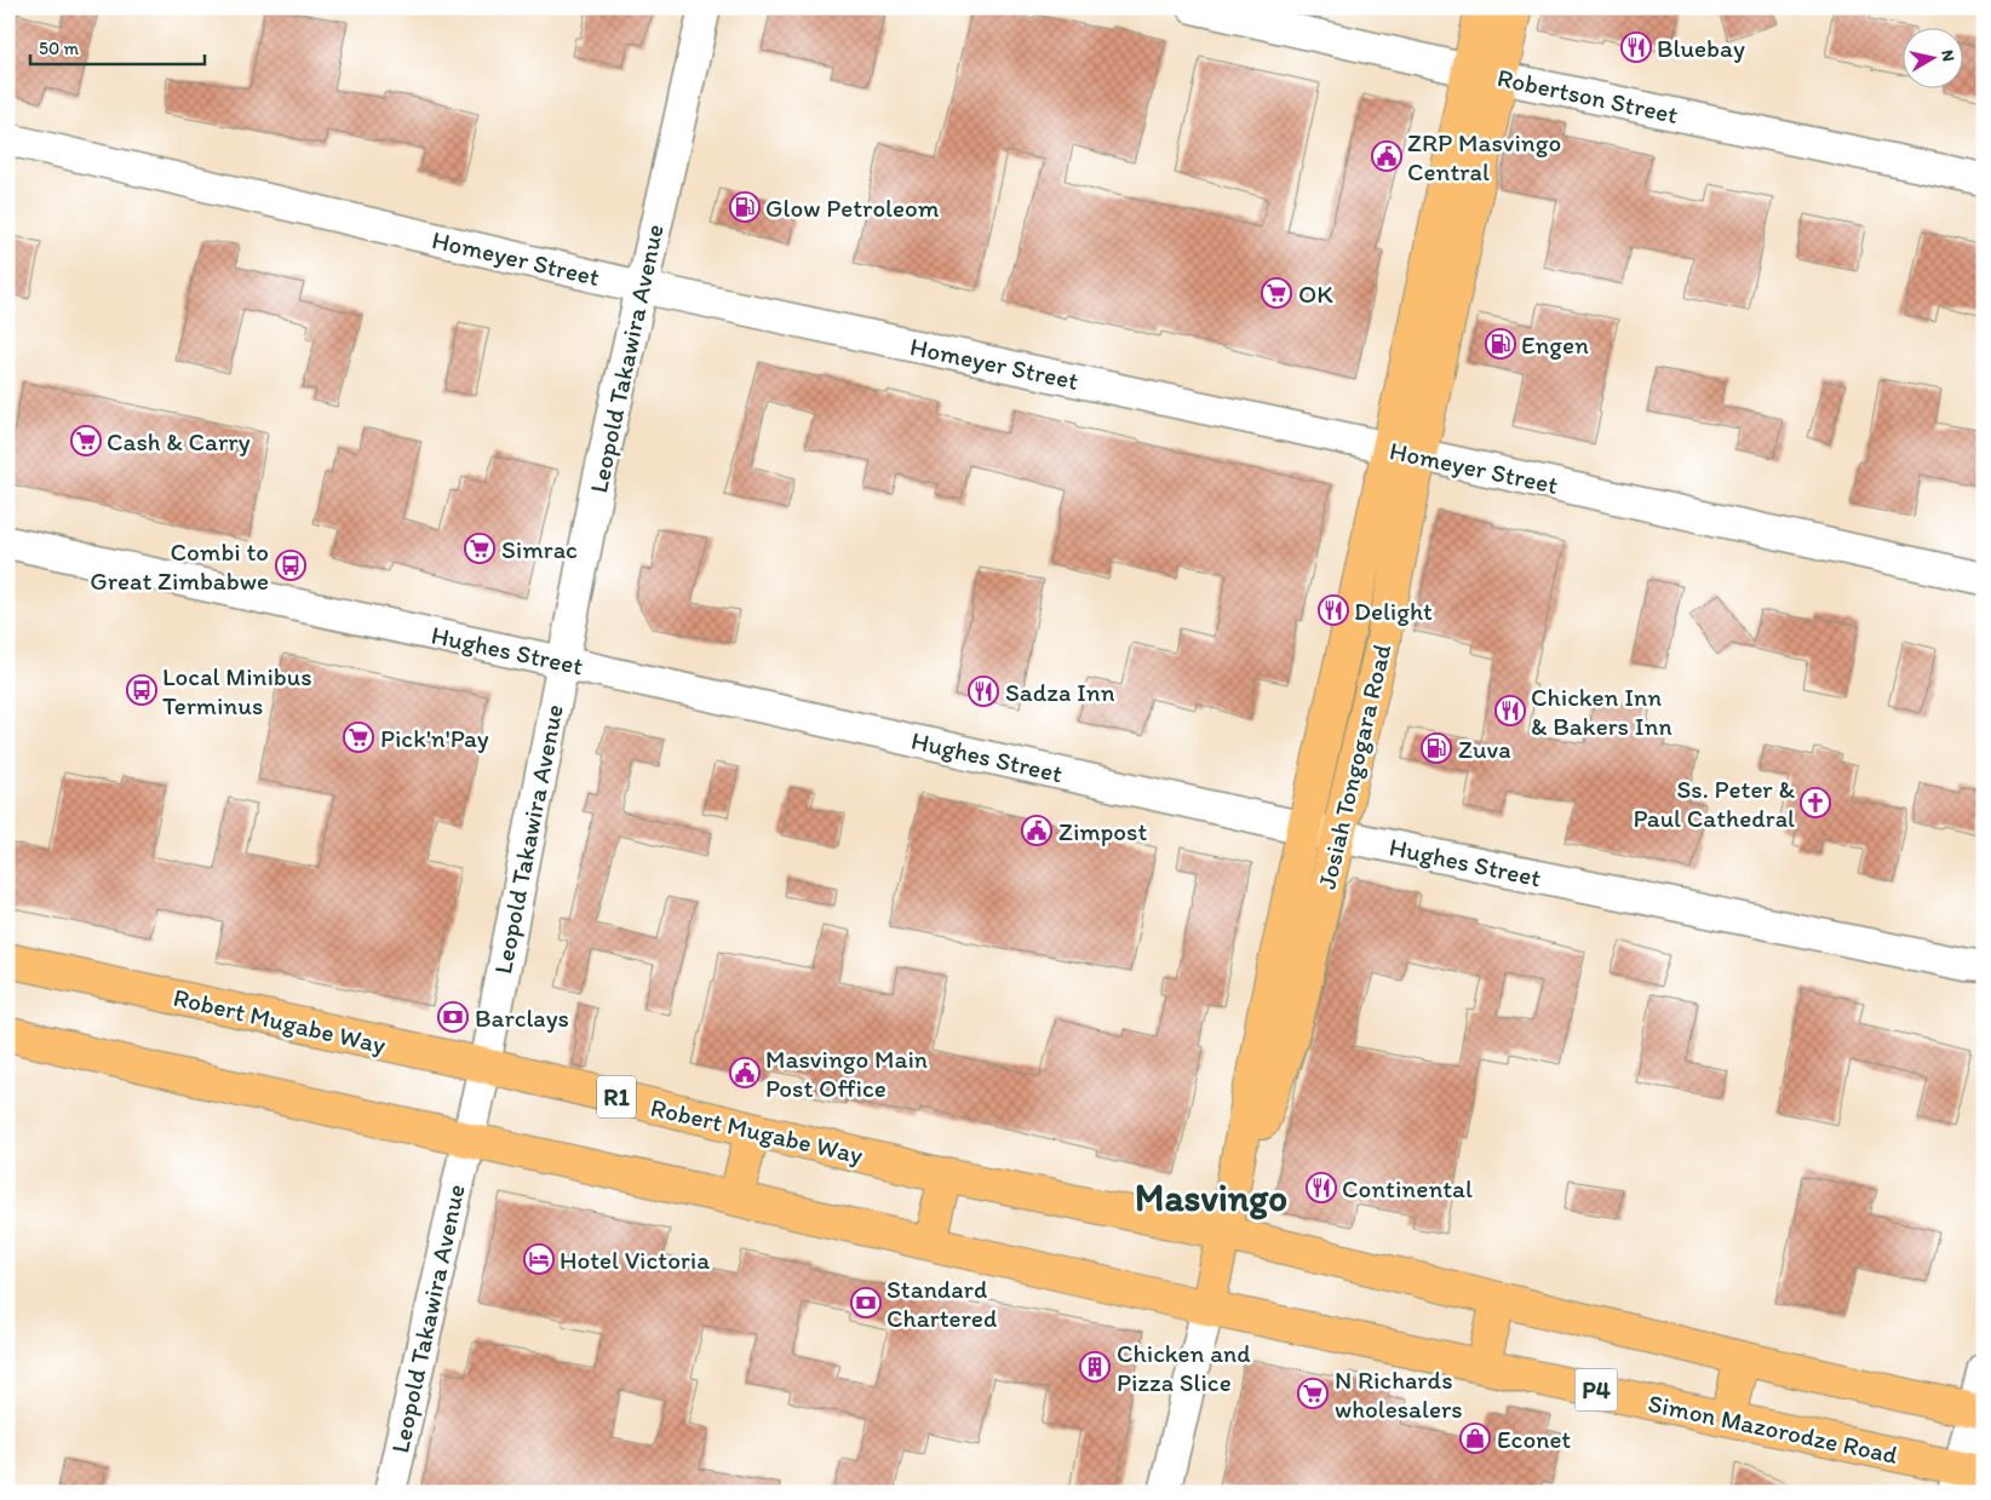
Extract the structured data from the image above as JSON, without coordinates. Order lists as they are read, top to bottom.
{
  "streets": {
    "highway": [
      "Josiah Tongogara Road",
      "Robert Mugabe Way",
      "R1",
      "P4",
      "Simon Mazorodze Road"
    ],
    "street": [
      "Robertson Street",
      "Homeyer Street",
      "Leopold Takawira Avenue",
      "Hughes Street"
    ]
  },
  "crossings": [
    ["Robertson Street", "Josiah Tongogara Road"],
    ["Homeyer Street", "Leopold Takawira Avenue"],
    ["Homeyer Street", "Josiah Tongogara Road"],
    ["Leopold Takawira Avenue", "Hughes Street"],
    ["Leopold Takawira Avenue", "Robert Mugabe Way"],
    ["Hughes Street", "Josiah Tongogara Road"],
    ["Josiah Tongogara Road", "Robert Mugabe Way"],
    ["Josiah Tongogara Road", "Simon Mazorodze Road"]
  ],
  "districts": ["Masvingo"],
  "places": {
    "restaurant": [
      "Bluebay",
      "Delight",
      "Sadza Inn",
      "Chicken Inn & Bakers Inn",
      "Continental"
    ],
    "public building": ["ZRP Masvingo Central", "Zimpost", "Masvingo Main Post Office"],
    "fuel station": ["Glow Petroleom", "Engen", "Zuva"],
    "supermarket": [
      "OK",
      "Cash & Carry",
      "Simrac",
      "Pick'n'Pay",
      "N Richards wholesalers"
    ],
    "bus stop": ["Combi to Great Zimbabwe", "Local Minibus Terminus"],
    "church": ["Ss. Peter & Paul Cathedral"],
    "bank": ["Barclays", "Standard Chartered"],
    "hotel": ["Hotel Victoria"],
    "building": ["Chicken and Pizza Slice"],
    "shop": ["Econet"]
  },
  "scale_bar": "50 m",
  "north": "right"
}
